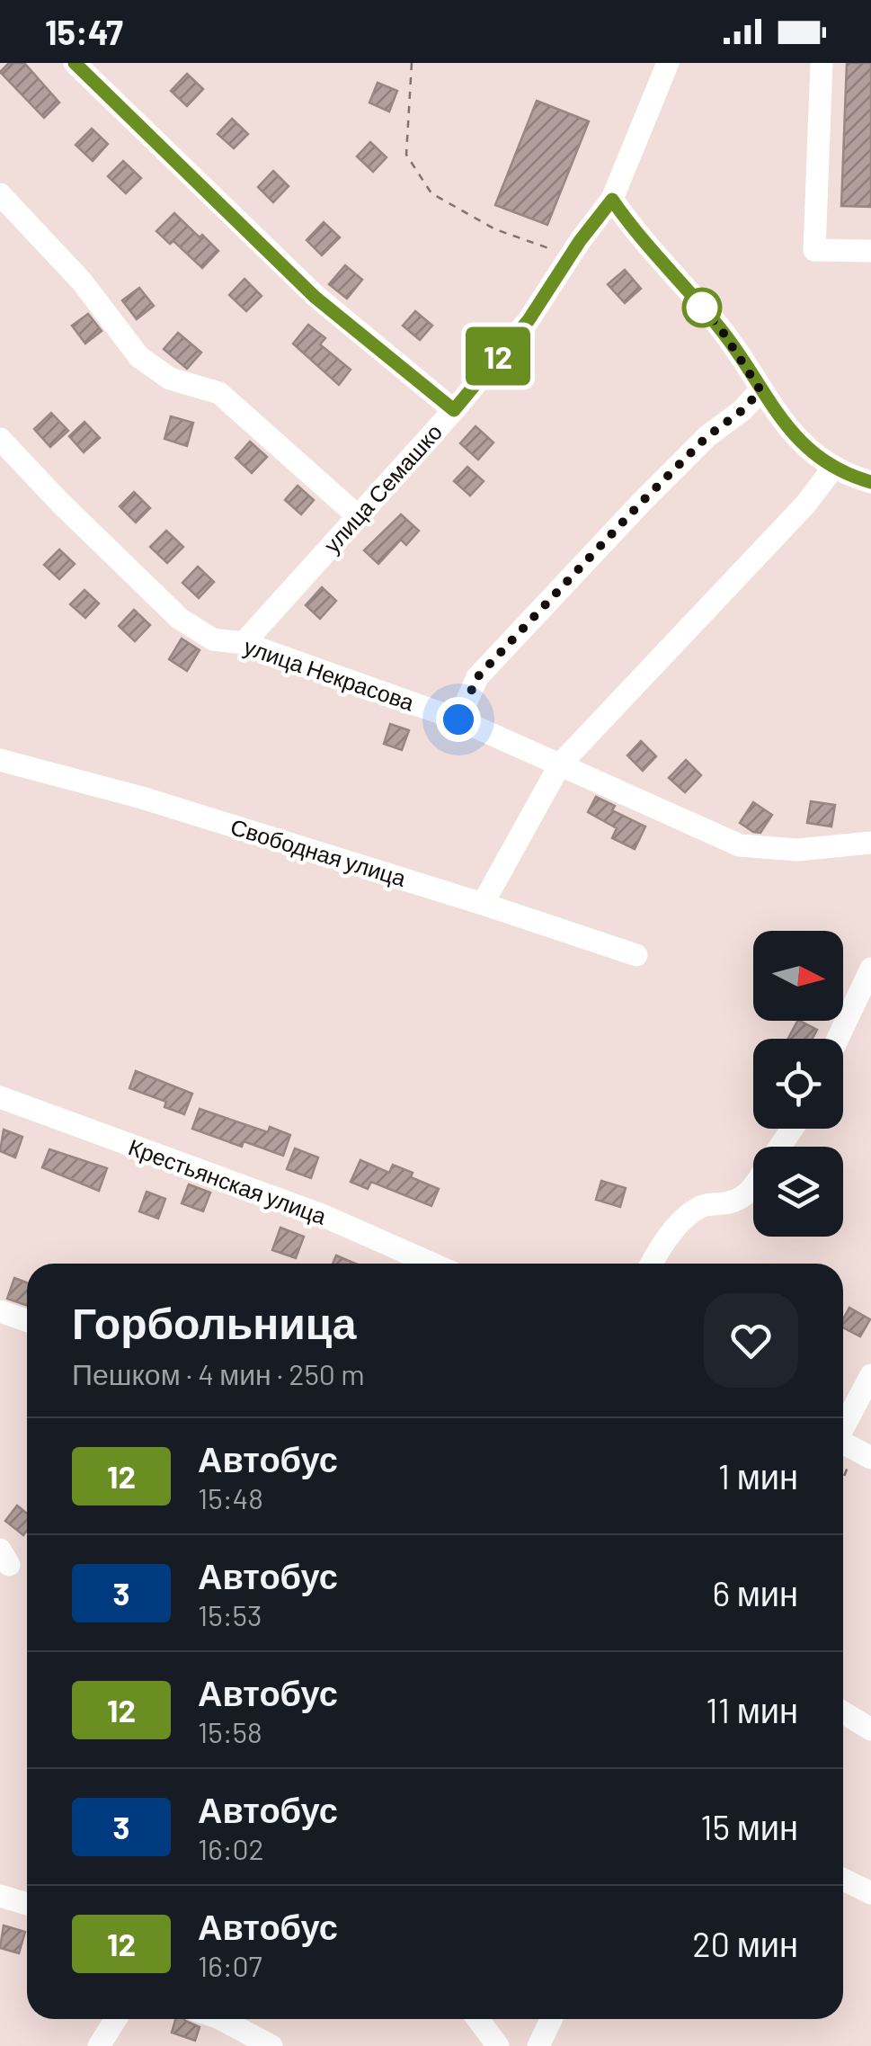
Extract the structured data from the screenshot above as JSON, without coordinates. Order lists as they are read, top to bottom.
{
  "streets": {
    "street": [
      "улица Семашко",
      "улица Некрасова",
      "Свободная улица",
      "Крестьянская улица"
    ]
  },
  "crossings": [
    ["улица Семашко", "улица Некрасова"]
  ],
  "lines": ["bus line 12"],
  "north": "right",
  "page": {
    "status": "15:47",
    "on_map": "12",
    "heading": ["Горбольница", "Пешком · 4 мин · 250 m"],
    "list": [
      {
        "mark": "12",
        "name": "Автобус",
        "note": "15:48",
        "value": "1 мин"
      },
      {
        "mark": "3",
        "name": "Автобус",
        "note": "15:53",
        "value": "6 мин"
      },
      {
        "mark": "12",
        "name": "Автобус",
        "note": "15:58",
        "value": "11 мин"
      },
      {
        "mark": "3",
        "name": "Автобус",
        "note": "16:02",
        "value": "15 мин"
      },
      {
        "mark": "12",
        "name": "Автобус",
        "note": "16:07",
        "value": "20 мин"
      }
    ]
  }
}
